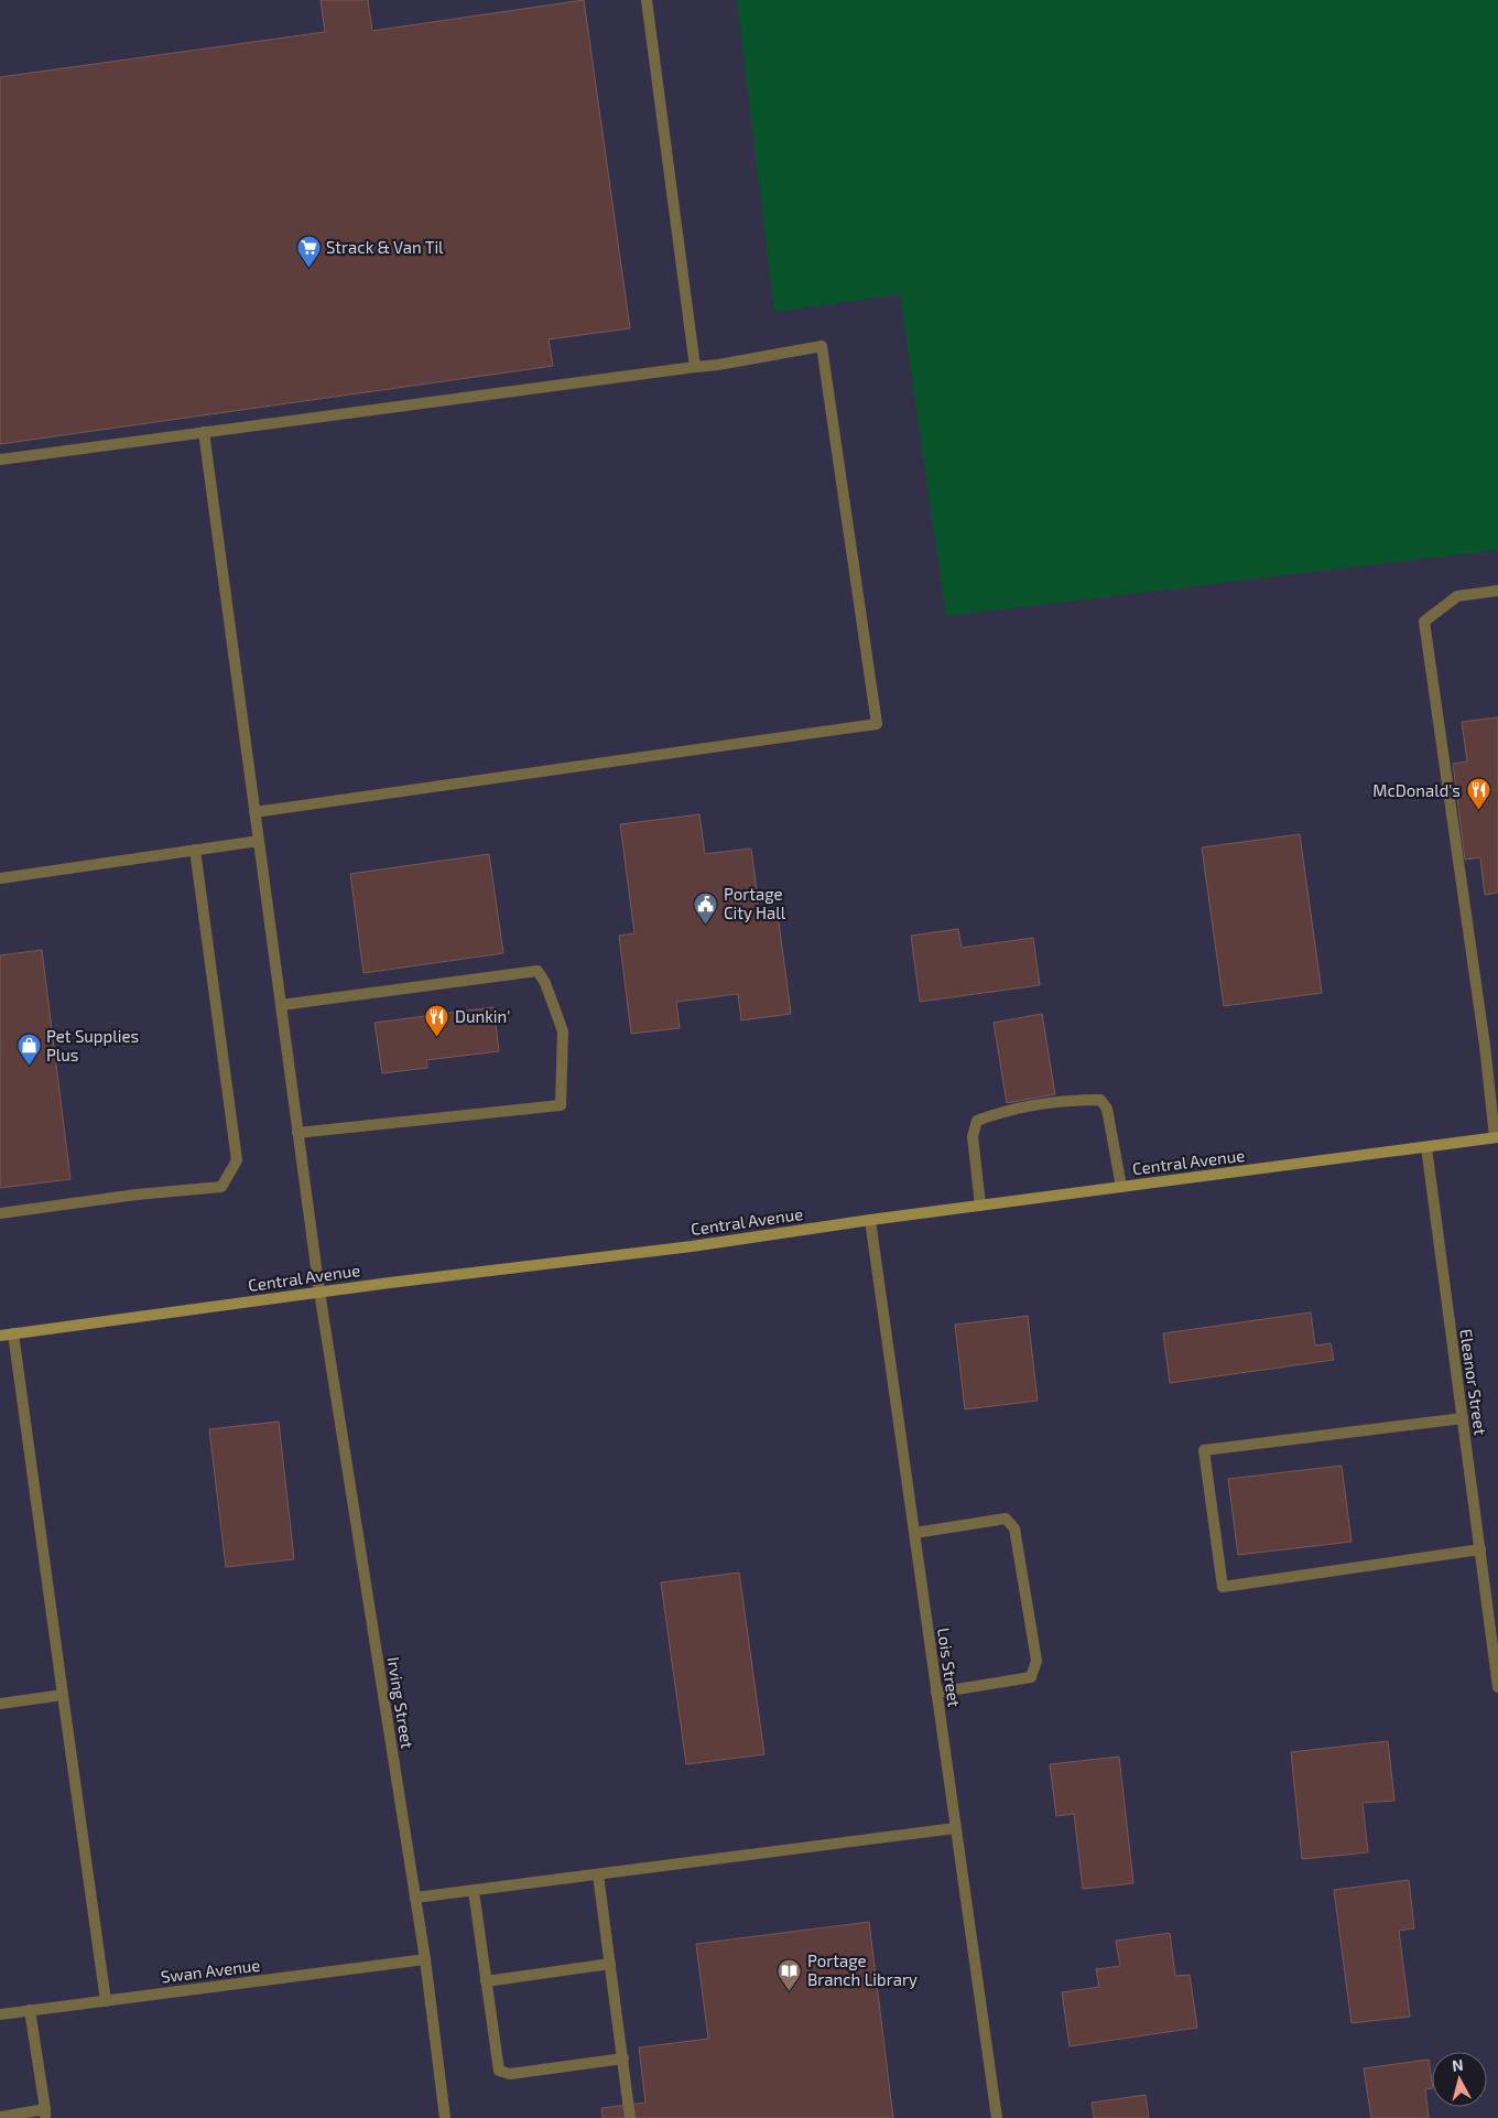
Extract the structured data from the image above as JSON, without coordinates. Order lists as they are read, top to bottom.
{
  "streets": {
    "main road": ["Central Avenue"],
    "street": [
      "Eleanor Street",
      "Lois Street",
      "Irving Street",
      "Swan Avenue"
    ]
  },
  "crossings": [
    ["Central Avenue", "Eleanor Street"],
    ["Central Avenue", "Lois Street"],
    ["Central Avenue", "Irving Street"],
    ["Irving Street", "Swan Avenue"]
  ],
  "places": {
    "supermarket": ["Strack & Van Til"],
    "restaurant": ["McDonald's", "Dunkin'"],
    "public building": ["Portage City Hall"],
    "shop": ["Pet Supplies Plus"],
    "library": ["Portage Branch Library"]
  },
  "north": "top"
}
